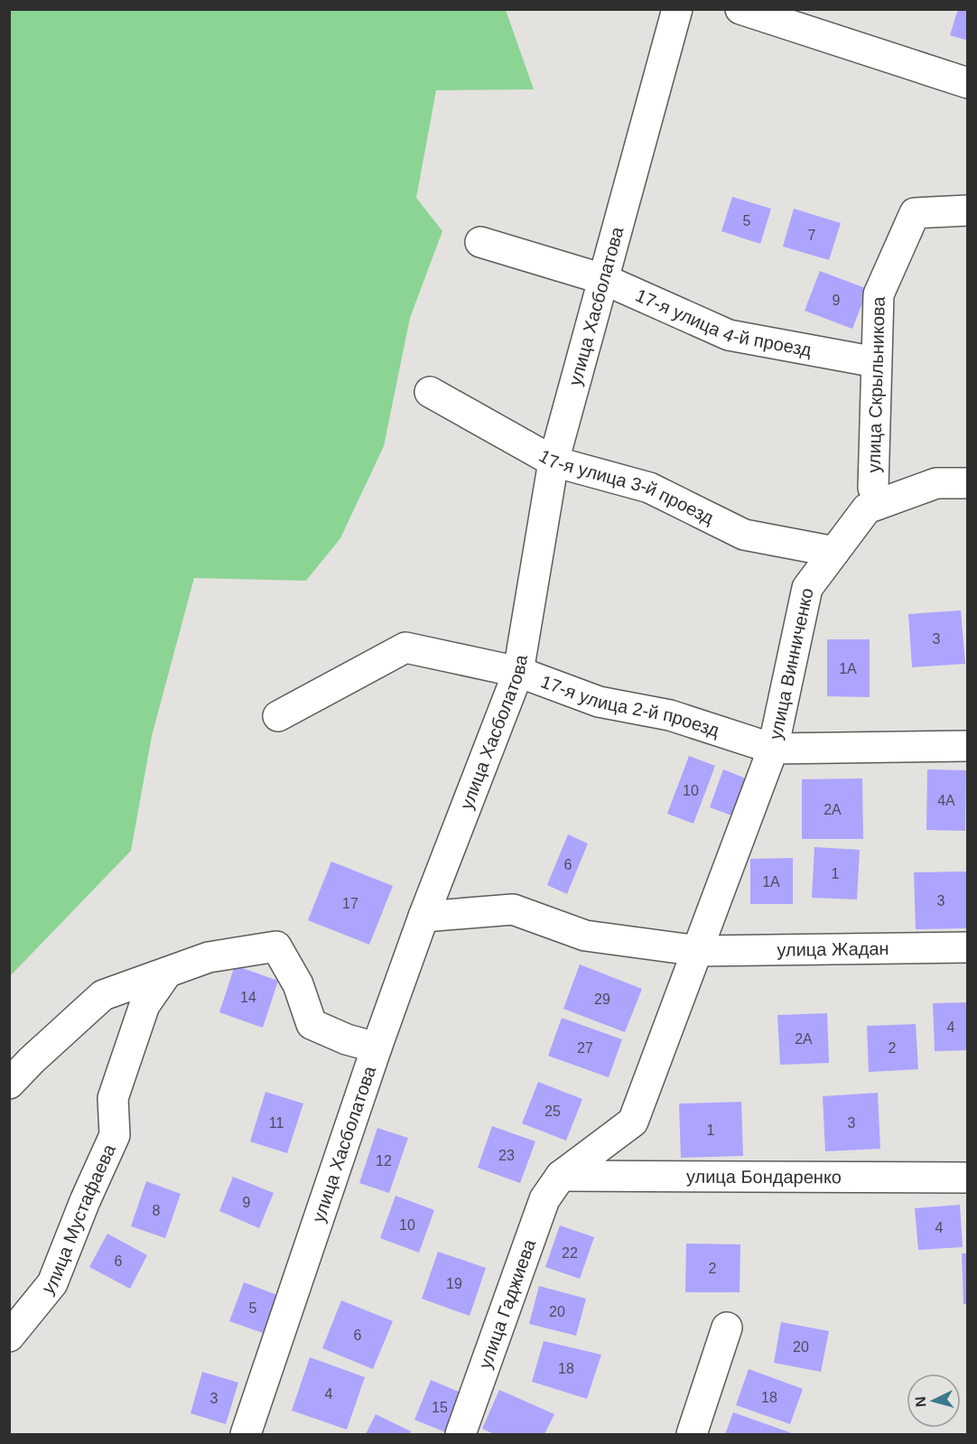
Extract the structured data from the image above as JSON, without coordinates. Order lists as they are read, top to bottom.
{
  "streets": {
    "street": [
      "улица Хасболатова",
      "17-я улица 4-й проезд",
      "улица Скрыльникова",
      "17-я улица 3-й проезд",
      "улица Винниченко",
      "17-я улица 2-й проезд",
      "улица Жадан",
      "улица Бондаренко",
      "улица Мустафаева",
      "улица Гаджиева"
    ]
  },
  "crossings": [
    ["улица Хасболатова", "17-я улица 4-й проезд"],
    ["улица Хасболатова", "17-я улица 3-й проезд"],
    ["улица Хасболатова", "17-я улица 2-й проезд"],
    ["улица Хасболатова", "улица Жадан"],
    ["17-я улица 4-й проезд", "улица Скрыльникова"],
    ["17-я улица 3-й проезд", "улица Винниченко"],
    ["улица Винниченко", "17-я улица 2-й проезд"],
    ["улица Винниченко", "улица Жадан"],
    ["улица Винниченко", "улица Гаджиева"],
    ["улица Жадан", "улица Гаджиева"],
    ["улица Бондаренко", "улица Гаджиева"]
  ],
  "house_numbers": [
    "5",
    "7",
    "9",
    "3",
    "1А",
    "10",
    "4А",
    "2А",
    "6",
    "1",
    "1А",
    "3",
    "17",
    "14",
    "29",
    "4",
    "2А",
    "27",
    "2",
    "25",
    "11",
    "3",
    "1",
    "23",
    "12",
    "9",
    "8",
    "10",
    "4",
    "22",
    "6",
    "2",
    "19",
    "5",
    "20",
    "6",
    "20",
    "18",
    "4",
    "18",
    "3",
    "15"
  ],
  "north": "left"
}
